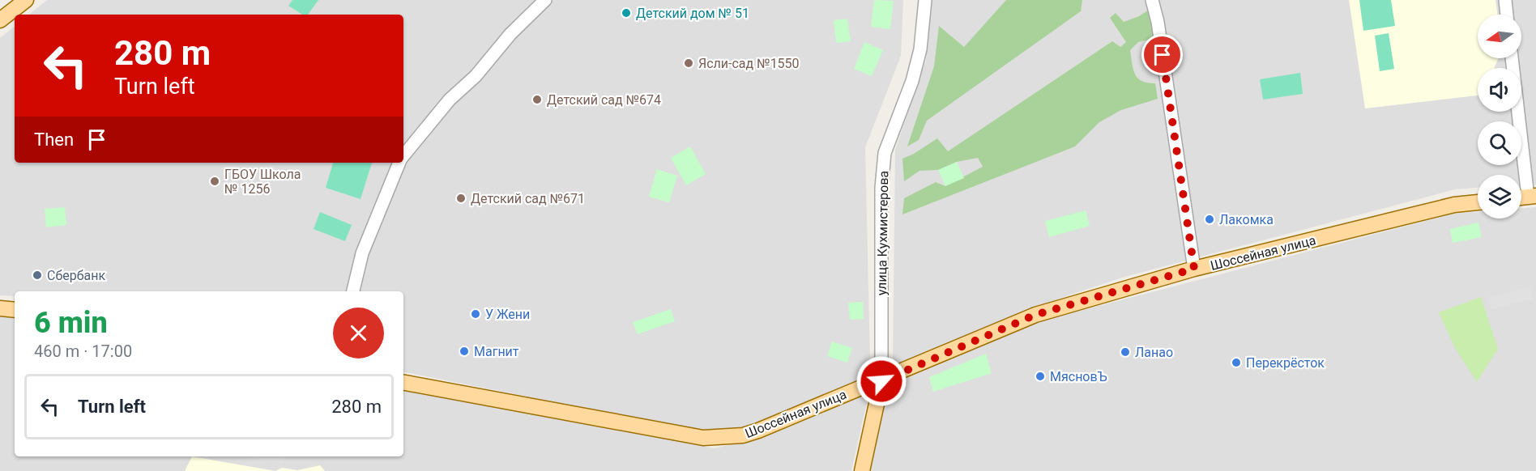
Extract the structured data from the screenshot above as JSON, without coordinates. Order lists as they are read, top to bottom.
{
  "streets": {
    "main road": ["улица Кухмистерова", "Шоссейная улица"]
  },
  "crossings": [
    ["улица Кухмистерова", "Шоссейная улица"]
  ],
  "places": [
    "Детский дом № 51",
    "Ясли-сад №1550",
    "Детский сад №674",
    "ГБОУ Школа № 1256",
    "Детский сад №671",
    "Лакомка",
    "Сбербанк",
    "У Жени",
    "Магнит",
    "Ланао",
    "Перекрёсток",
    "МясновЪ"
  ],
  "north": "left",
  "page": {
    "turn": ["280 m", "Turn left"],
    "then": "Then",
    "heading": ["6 min", "460 m · 17:00"],
    "list": [
      {
        "name": "Turn left",
        "value": "280 m"
      }
    ]
  }
}
